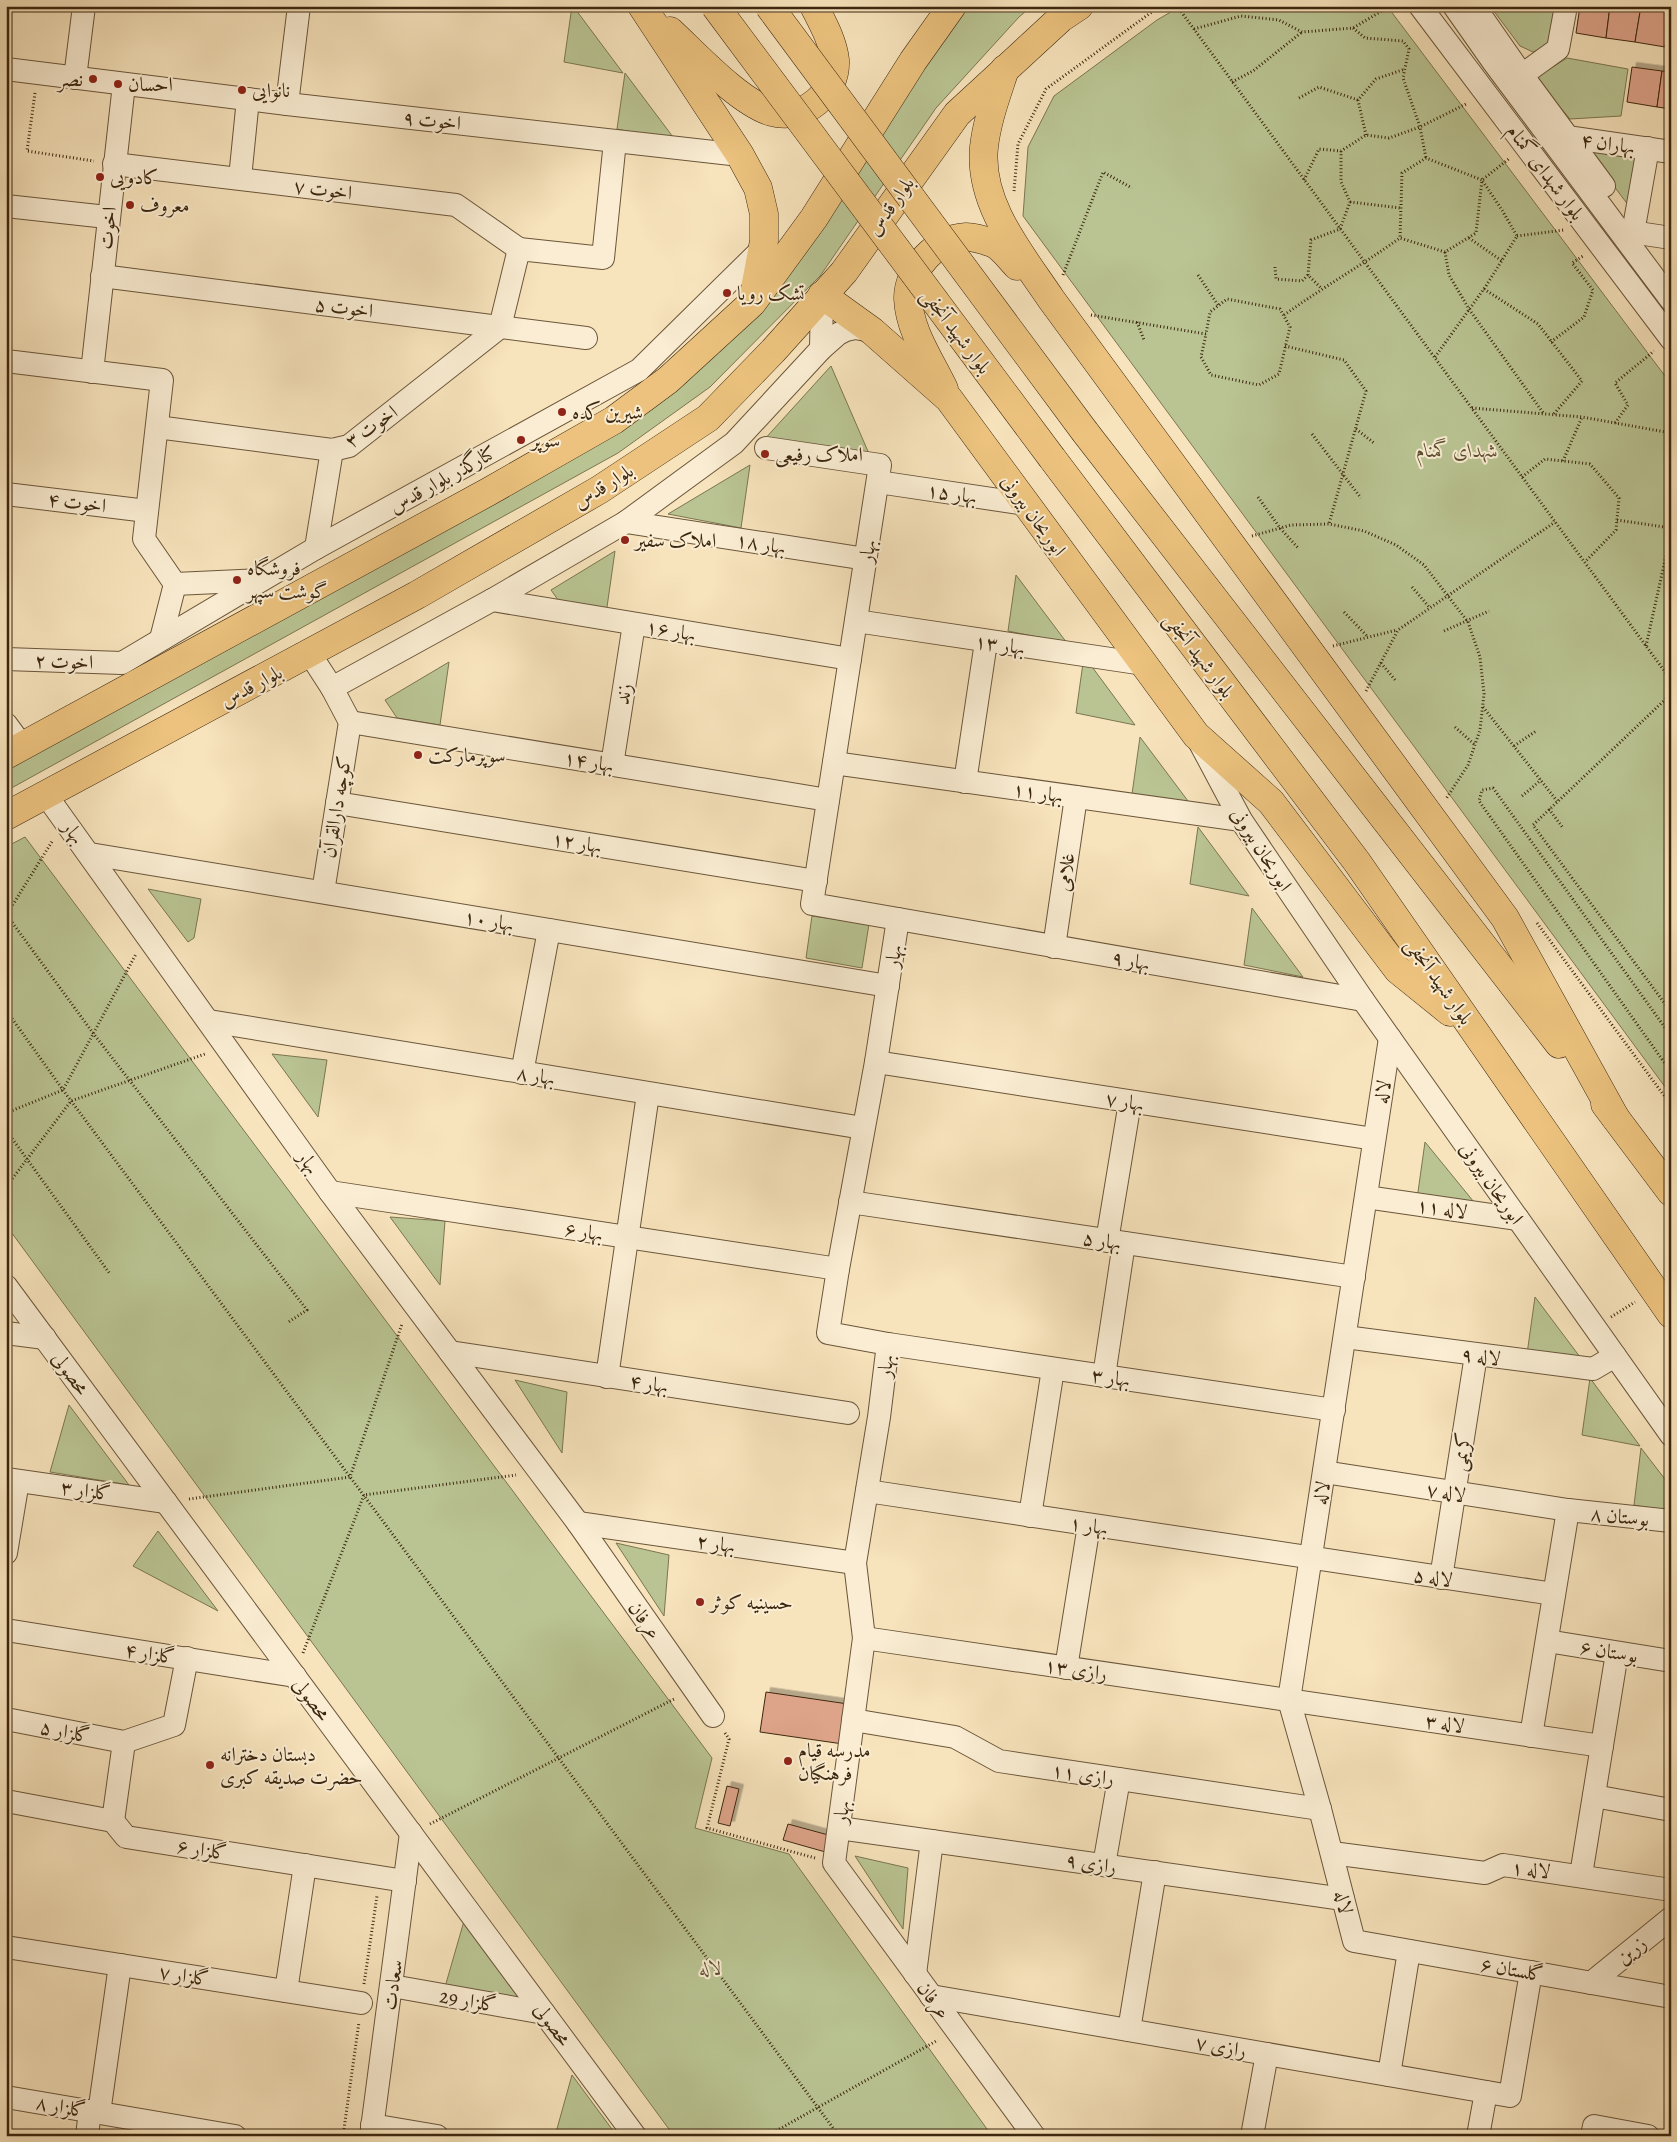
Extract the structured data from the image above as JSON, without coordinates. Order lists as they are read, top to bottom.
{
  "streets": {
    "main road": ["بلوار قدس", "بلوار شهید آنجفی", "ابوریحان بیرونی"],
    "street": [
      "اخوت ۹",
      "بهاران ۴",
      "بلوار شهدای گمنام",
      "اخوت ۷",
      "اخوت",
      "اخوت ۵",
      "اخوت ۳",
      "کنارگذر بلوار قدس",
      "بهار ۱۵",
      "اخوت ۴",
      "بهار ۱۸",
      "بهار",
      "بهار ۱۶",
      "بهار ۱۳",
      "اخوت ۲",
      "زند",
      "بهار ۱۴",
      "بهار ۱۱",
      "کوچه دارالقرآن",
      "بهار ۱۲",
      "غلامی",
      "بهار ۱۰",
      "بهار ۹",
      "بهار ۸",
      "لاله",
      "بهار ۷",
      "لاله ۱۱",
      "بهار ۶",
      "بهار ۵",
      "لاله ۹",
      "محصولی",
      "بهار ۳",
      "بهار ۴",
      "کریمی",
      "گلزار ۳",
      "لاله ۷",
      "بوستان ۸",
      "بهار ۱",
      "بهار ۲",
      "لاله ۵",
      "عرفان",
      "بوستان ۶",
      "گلزار ۴",
      "رازی ۱۳",
      "لاله ۳",
      "گلزار ۵",
      "رازی ۱۱",
      "گلزار ۶",
      "رازی ۹",
      "لاله ۱",
      "زرین",
      "گلستان ۶",
      "گلزار ۷",
      "سعادت",
      "گلزار 29",
      "رازی ۷",
      "گلزار ۸"
    ]
  },
  "crossings": [
    ["اخوت ۹", "اخوت"],
    ["بهاران ۴", "بلوار شهدای گمنام"],
    ["اخوت ۷", "اخوت"],
    ["بلوار قدس", "ابوریحان بیرونی"],
    ["بلوار قدس", "بهار"],
    ["اخوت", "اخوت ۵"],
    ["اخوت ۵", "اخوت ۳"],
    ["کنارگذر بلوار قدس", "اخوت ۲"],
    ["بهار ۱۵", "ابوریحان بیرونی"],
    ["بهار ۱۵", "بهار"],
    ["ابوریحان بیرونی", "بهار ۱۳"],
    ["ابوریحان بیرونی", "بهار ۱۱"],
    ["ابوریحان بیرونی", "بهار ۹"],
    ["ابوریحان بیرونی", "لاله"],
    ["ابوریحان بیرونی", "لاله ۱۱"],
    ["ابوریحان بیرونی", "لاله ۹"],
    ["بهار ۱۸", "بهار"],
    ["بهار", "بهار ۱۶"],
    ["بهار", "بهار ۱۳"],
    ["بهار", "بهار ۱۴"],
    ["بهار", "بهار ۱۱"],
    ["بهار", "بهار ۱۲"],
    ["بهار", "بهار ۱۰"],
    ["بهار", "بهار ۹"],
    ["بهار", "بهار ۸"],
    ["بهار", "بهار ۷"],
    ["بهار", "بهار ۶"],
    ["بهار", "بهار ۵"],
    ["بهار", "بهار ۳"],
    ["بهار", "بهار ۴"],
    ["بهار", "بهار ۱"],
    ["بهار", "بهار ۲"],
    ["بهار", "عرفان"],
    ["بهار", "رازی ۱۳"],
    ["بهار", "رازی ۱۱"],
    ["بهار", "رازی ۹"],
    ["بهار ۱۶", "زند"],
    ["زند", "بهار ۱۴"],
    ["بهار ۱۴", "کوچه دارالقرآن"],
    ["بهار ۱۱", "غلامی"],
    ["کوچه دارالقرآن", "بهار ۱۲"],
    ["کوچه دارالقرآن", "بهار ۱۰"],
    ["غلامی", "بهار ۹"],
    ["لاله", "بهار ۷"],
    ["لاله", "لاله ۱۱"],
    ["لاله", "بهار ۵"],
    ["لاله", "لاله ۹"],
    ["لاله", "بهار ۳"],
    ["لاله", "لاله ۷"],
    ["لاله", "بهار ۱"],
    ["لاله", "لاله ۵"],
    ["لاله", "رازی ۱۳"],
    ["لاله", "لاله ۳"],
    ["لاله", "رازی ۱۱"],
    ["لاله", "رازی ۹"],
    ["لاله", "لاله ۱"],
    ["لاله", "گلستان ۶"],
    ["لاله ۹", "کریمی"],
    ["محصولی", "گلزار ۳"],
    ["محصولی", "گلزار ۴"],
    ["محصولی", "سعادت"],
    ["محصولی", "گلزار 29"],
    ["کریمی", "لاله ۷"],
    ["کریمی", "لاله ۵"],
    ["لاله ۷", "بوستان ۸"],
    ["بهار ۱", "لاله ۵"],
    ["بهار ۲", "عرفان"],
    ["عرفان", "رازی ۷"],
    ["رازی ۱۳", "لاله ۳"],
    ["گلزار ۶", "سعادت"],
    ["زرین", "گلستان ۶"],
    ["گلستان ۶", "رازی ۷"],
    ["سعادت", "گلزار 29"]
  ],
  "parks": ["شهدای گمنام", "لاله"],
  "places": [
    "نصر",
    "احسان",
    "نانوایی",
    "کادویی",
    "معروف",
    "تشک رویا",
    "شیرین کده",
    "سوپر",
    "املاک رفیعی",
    "املاک سفیر",
    "فروشگاه گوشت سپهر",
    "سوپرمارکت",
    "حسینیه کوثر",
    "مدرسه قیام فرهنگیان",
    "دبستان دخترانه حضرت صدیقه کبری"
  ]
}
